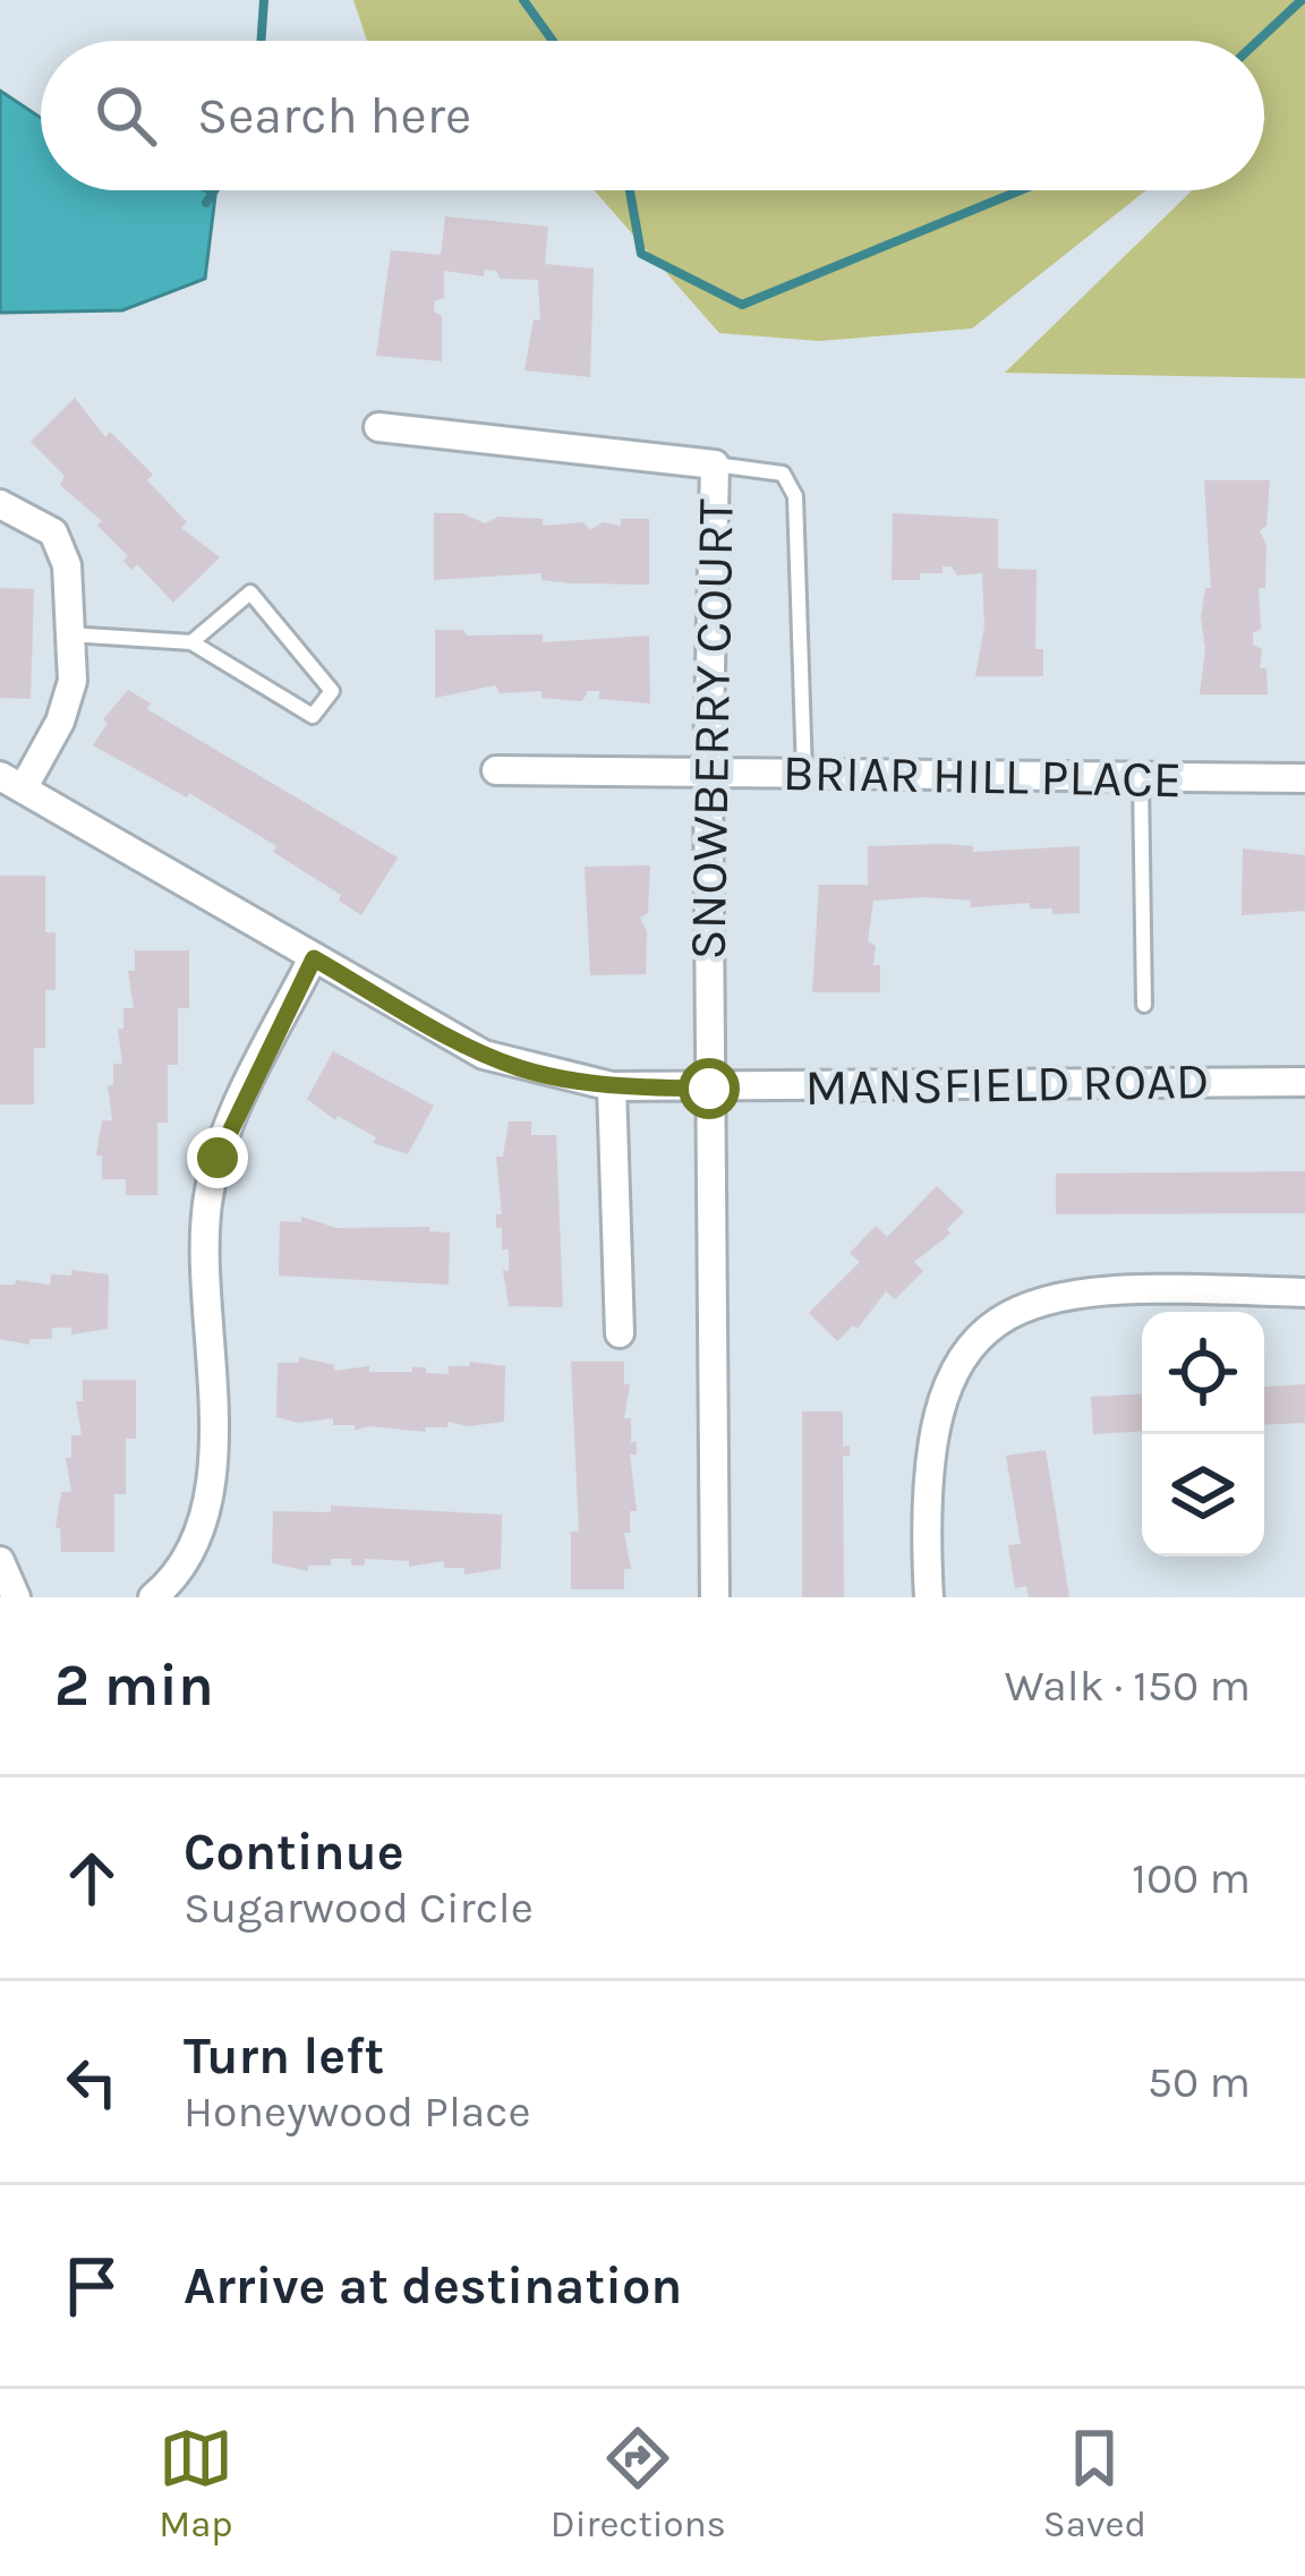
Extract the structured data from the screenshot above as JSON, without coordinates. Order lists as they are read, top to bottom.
{
  "streets": {
    "street": ["SNOWBERRY COURT", "BRIAR HILL PLACE", "MANSFIELD ROAD"]
  },
  "crossings": [
    ["SNOWBERRY COURT", "BRIAR HILL PLACE"],
    ["SNOWBERRY COURT", "MANSFIELD ROAD"]
  ],
  "page": {
    "search": "Search here",
    "heading": ["2 min", "Walk · 150 m"],
    "list": [
      ["Continue", "Sugarwood Circle", "100 m"],
      ["Turn left", "Honeywood Place", "50 m"],
      "Arrive at destination"
    ],
    "nav": ["Map", "Directions", "Saved"]
  }
}
